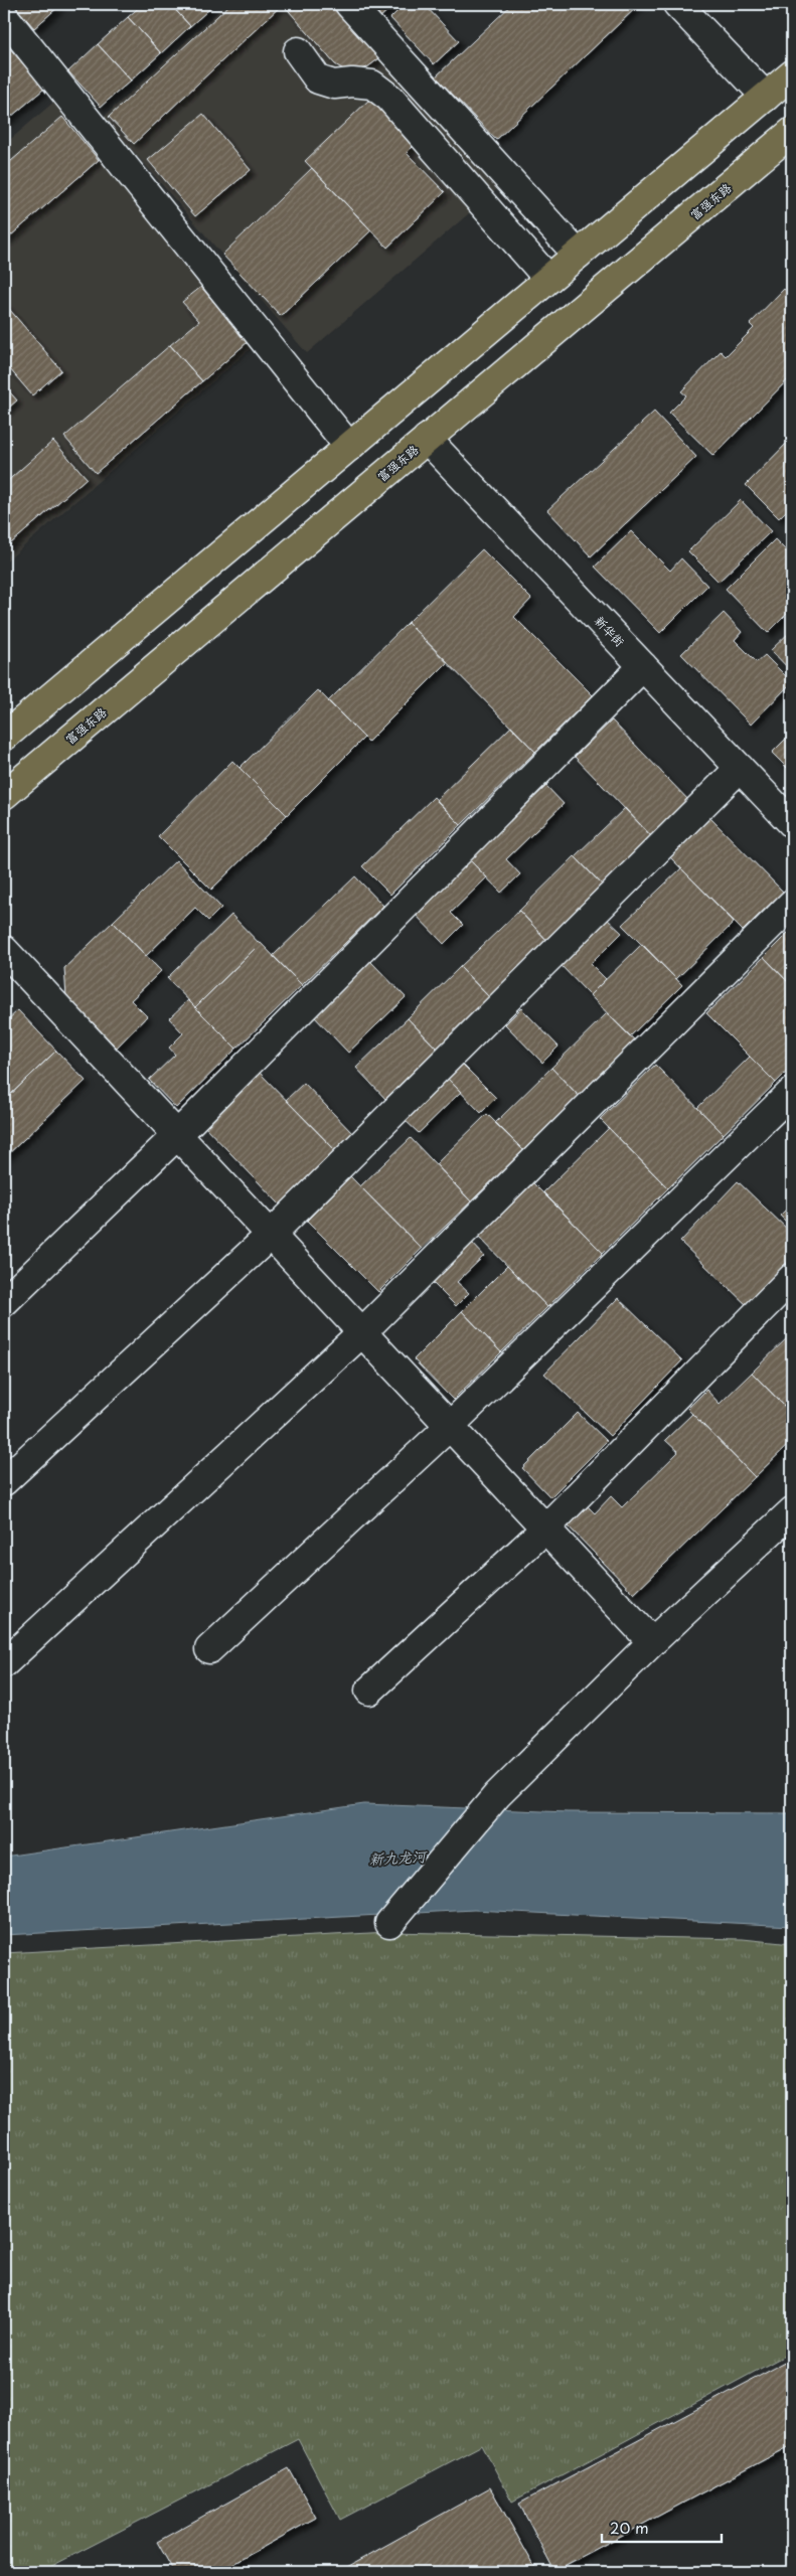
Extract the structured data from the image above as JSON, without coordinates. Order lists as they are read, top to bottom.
{
  "streets": {
    "main road": ["富强东路"],
    "street": ["新华街"]
  },
  "crossings": [
    ["富强东路", "新华街"]
  ],
  "water": ["新九龙河"],
  "scale_bar": "20 m"
}
